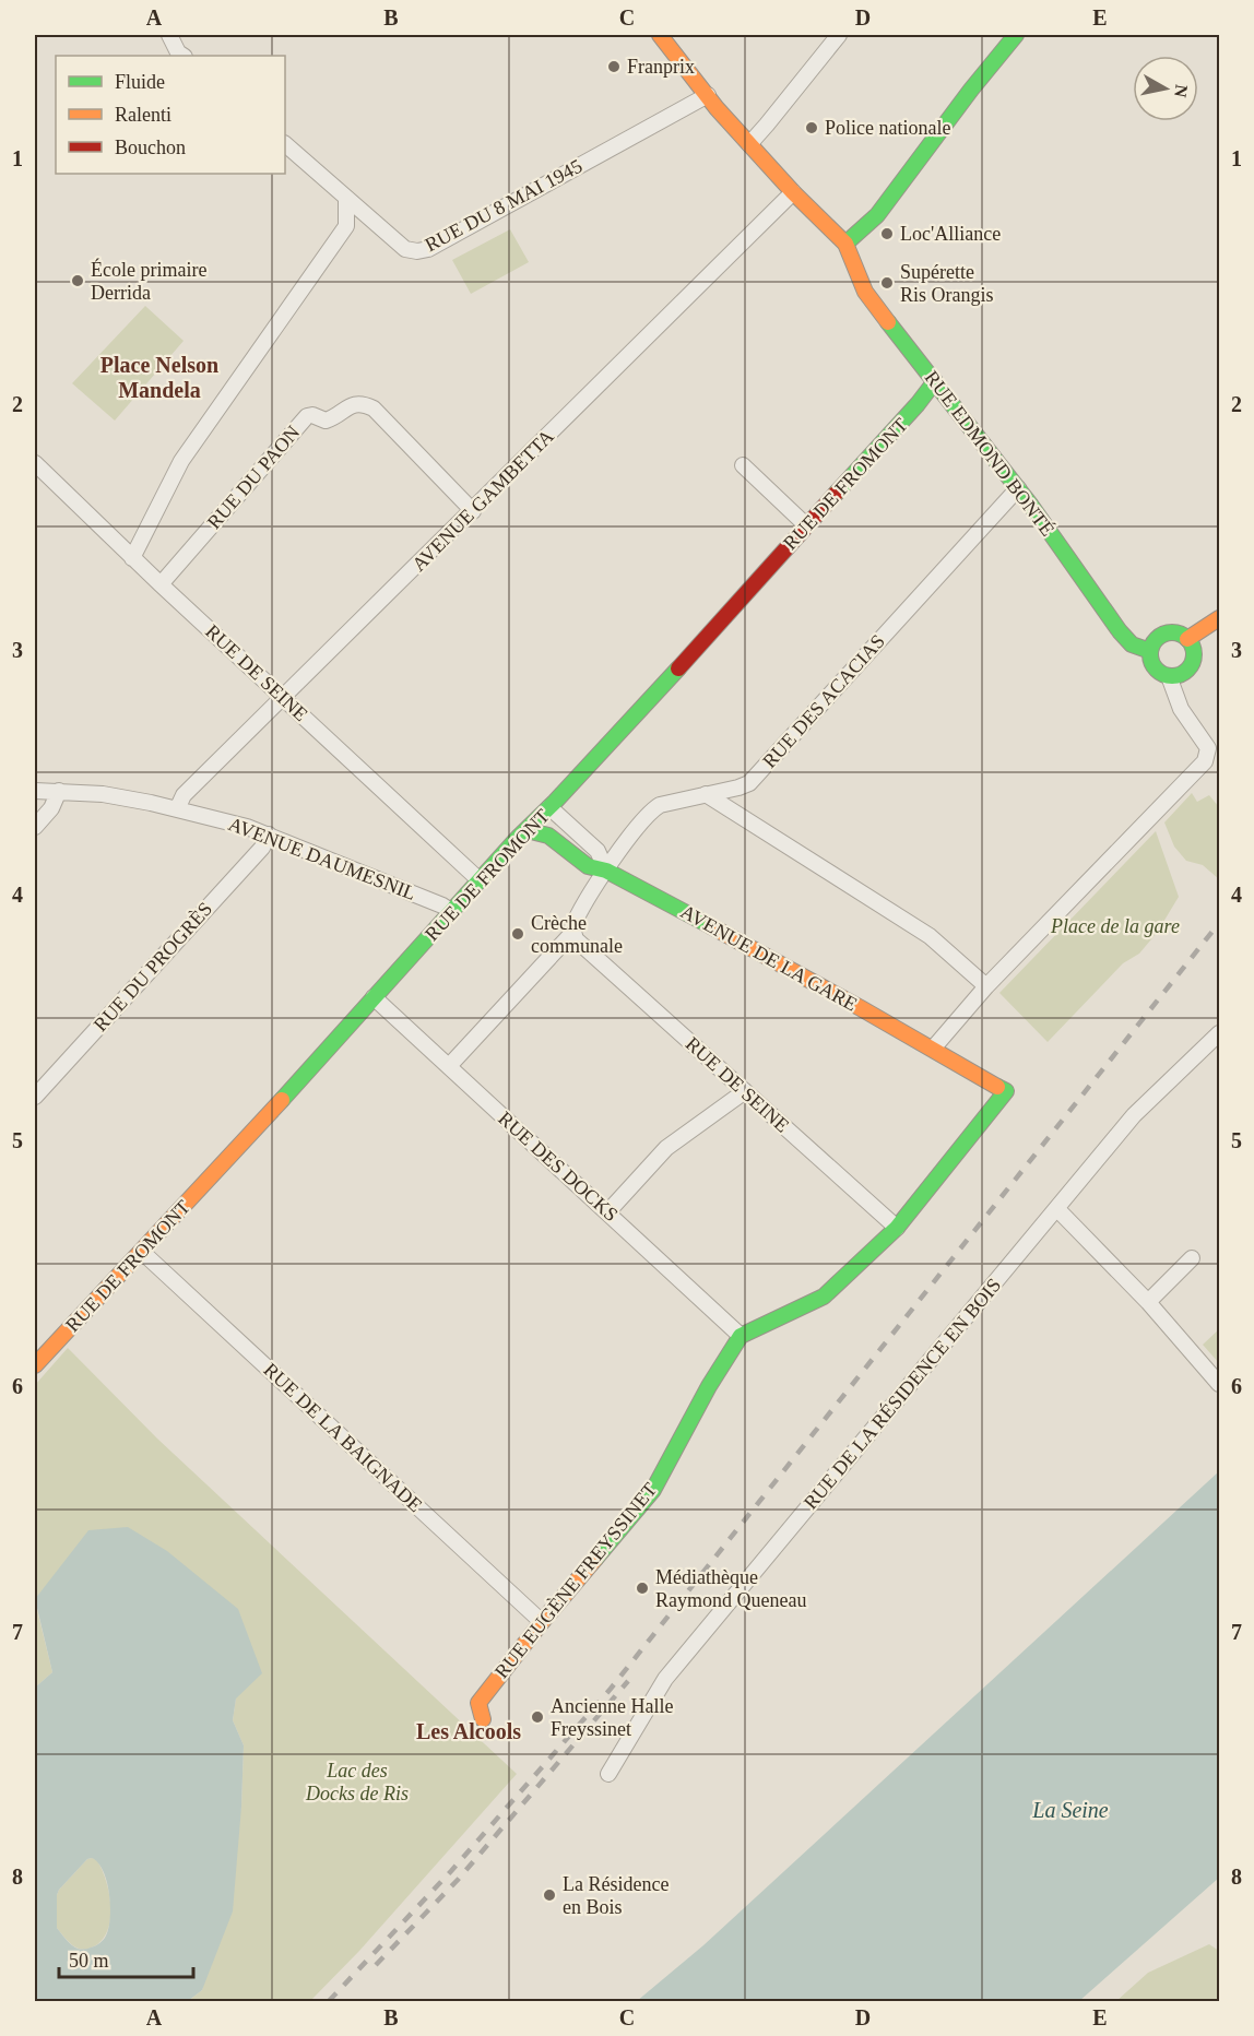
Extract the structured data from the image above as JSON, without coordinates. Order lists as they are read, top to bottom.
{
  "streets": {
    "street": [
      "RUE DU 8 MAI 1945",
      "RUE EDMOND BONTÉ",
      "RUE DU PAON",
      "RUE DE FROMONT",
      "AVENUE GAMBETTA",
      "RUE DE SEINE",
      "RUE DES ACACIAS",
      "AVENUE DAUMESNIL",
      "AVENUE DE LA GARE",
      "RUE DU PROGRÈS",
      "RUE DES DOCKS",
      "RUE DE LA RÉSIDENCE EN BOIS",
      "RUE DE LA BAIGNADE",
      "RUE EUGÈNE FREYSSINET"
    ]
  },
  "crossings": [
    ["RUE EDMOND BONTÉ", "RUE DE FROMONT"],
    ["RUE EDMOND BONTÉ", "RUE DES ACACIAS"],
    ["RUE DU PAON", "AVENUE GAMBETTA"],
    ["RUE DU PAON", "RUE DE SEINE"],
    ["RUE DE FROMONT", "RUE DE SEINE"],
    ["RUE DE FROMONT", "AVENUE DAUMESNIL"],
    ["RUE DE FROMONT", "AVENUE DE LA GARE"],
    ["RUE DE FROMONT", "RUE DES DOCKS"],
    ["RUE DE FROMONT", "RUE DE LA BAIGNADE"],
    ["AVENUE GAMBETTA", "RUE DE SEINE"],
    ["AVENUE GAMBETTA", "AVENUE DAUMESNIL"],
    ["RUE DE SEINE", "AVENUE DE LA GARE"],
    ["RUE DES ACACIAS", "AVENUE DE LA GARE"],
    ["AVENUE DAUMESNIL", "RUE DU PROGRÈS"],
    ["RUE DES DOCKS", "RUE EUGÈNE FREYSSINET"],
    ["RUE DE LA BAIGNADE", "RUE EUGÈNE FREYSSINET"]
  ],
  "districts": ["Place Nelson Mandela", "Les Alcools"],
  "water": ["La Seine"],
  "parks": ["Place de la gare", "Lac des Docks de Ris"],
  "places": [
    "Franprix",
    "Police nationale",
    "Loc'Alliance",
    "École primaire Derrida",
    "Supérette Ris Orangis",
    "Crèche communale",
    "Médiathèque Raymond Queneau",
    "Ancienne Halle Freyssinet",
    "La Résidence en Bois"
  ],
  "legend": ["Fluide", "Ralenti", "Bouchon"],
  "scale_bar": "50 m",
  "north": "right",
  "grid": {
    "columns": [
      "A",
      "B",
      "C",
      "D",
      "E"
    ],
    "rows": [
      "1",
      "2",
      "3",
      "4",
      "5",
      "6",
      "7",
      "8"
    ]
  }
}
